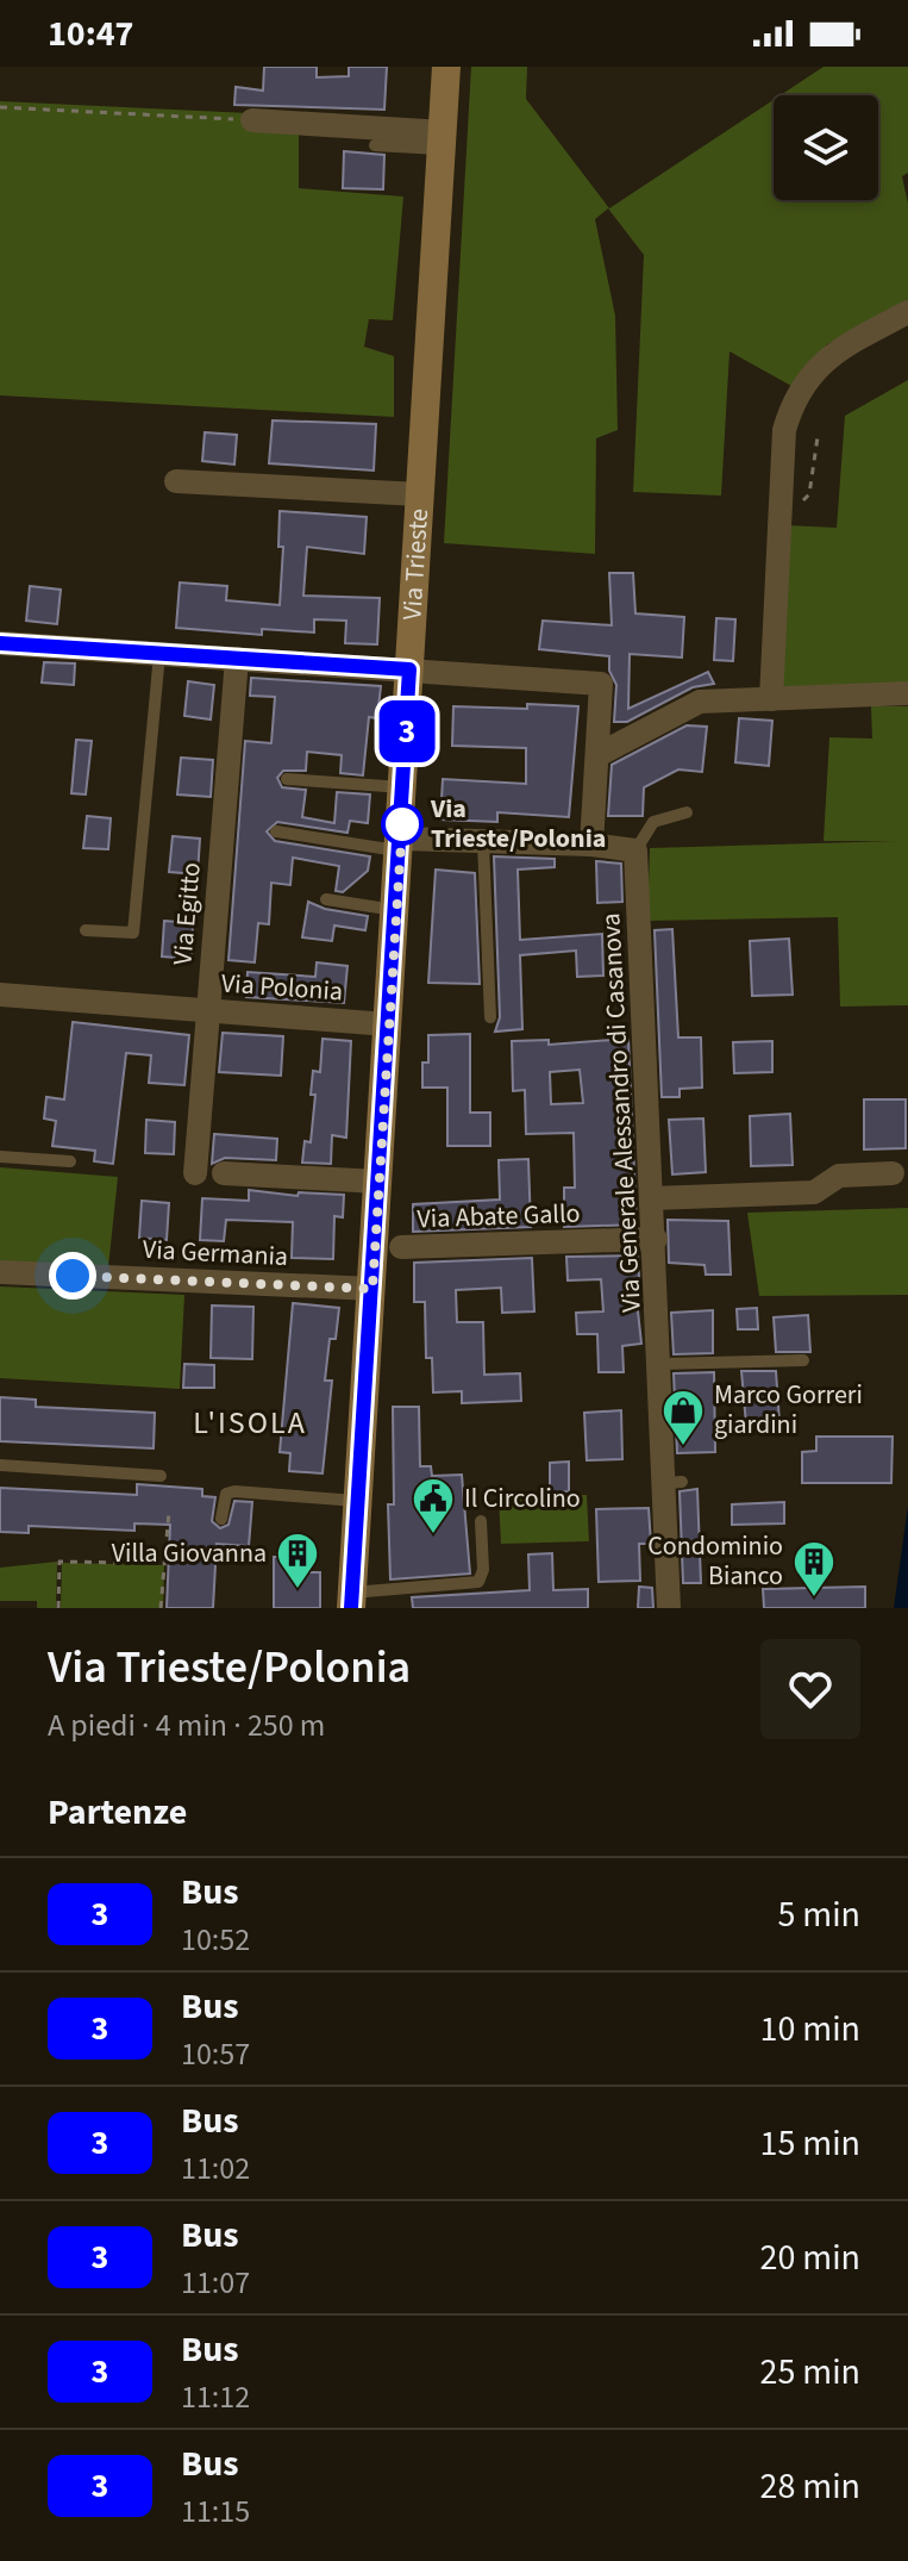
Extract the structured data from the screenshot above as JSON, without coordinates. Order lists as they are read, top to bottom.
{
  "streets": {
    "street": [
      "Via Trieste",
      "Via Egitto",
      "Via Polonia",
      "Via Generale Alessandro di Casanova",
      "Via Abate Gallo",
      "Via Germania"
    ]
  },
  "crossings": [
    ["Via Trieste", "Via Polonia"],
    ["Via Trieste", "Via Germania"],
    ["Via Egitto", "Via Polonia"],
    ["Via Generale Alessandro di Casanova", "Via Abate Gallo"]
  ],
  "districts": ["L'ISOLA"],
  "places": {
    "other": ["Via Trieste/Polonia"],
    "shop": ["Marco Gorreri giardini"],
    "public building": ["Il Circolino"],
    "building": ["Villa Giovanna", "Condominio Bianco"]
  },
  "lines": ["bus line 3"],
  "page": {
    "status": "10:47",
    "on_map": "3",
    "heading": [
      ["Via Trieste/Polonia", "A piedi · 4 min · 250 m"],
      "Partenze"
    ],
    "list": [
      {
        "mark": "3",
        "name": "Bus",
        "note": "10:52",
        "value": "5 min"
      },
      {
        "mark": "3",
        "name": "Bus",
        "note": "10:57",
        "value": "10 min"
      },
      {
        "mark": "3",
        "name": "Bus",
        "note": "11:02",
        "value": "15 min"
      },
      {
        "mark": "3",
        "name": "Bus",
        "note": "11:07",
        "value": "20 min"
      },
      {
        "mark": "3",
        "name": "Bus",
        "note": "11:12",
        "value": "25 min"
      },
      {
        "mark": "3",
        "name": "Bus",
        "note": "11:15",
        "value": "28 min"
      }
    ]
  }
}
